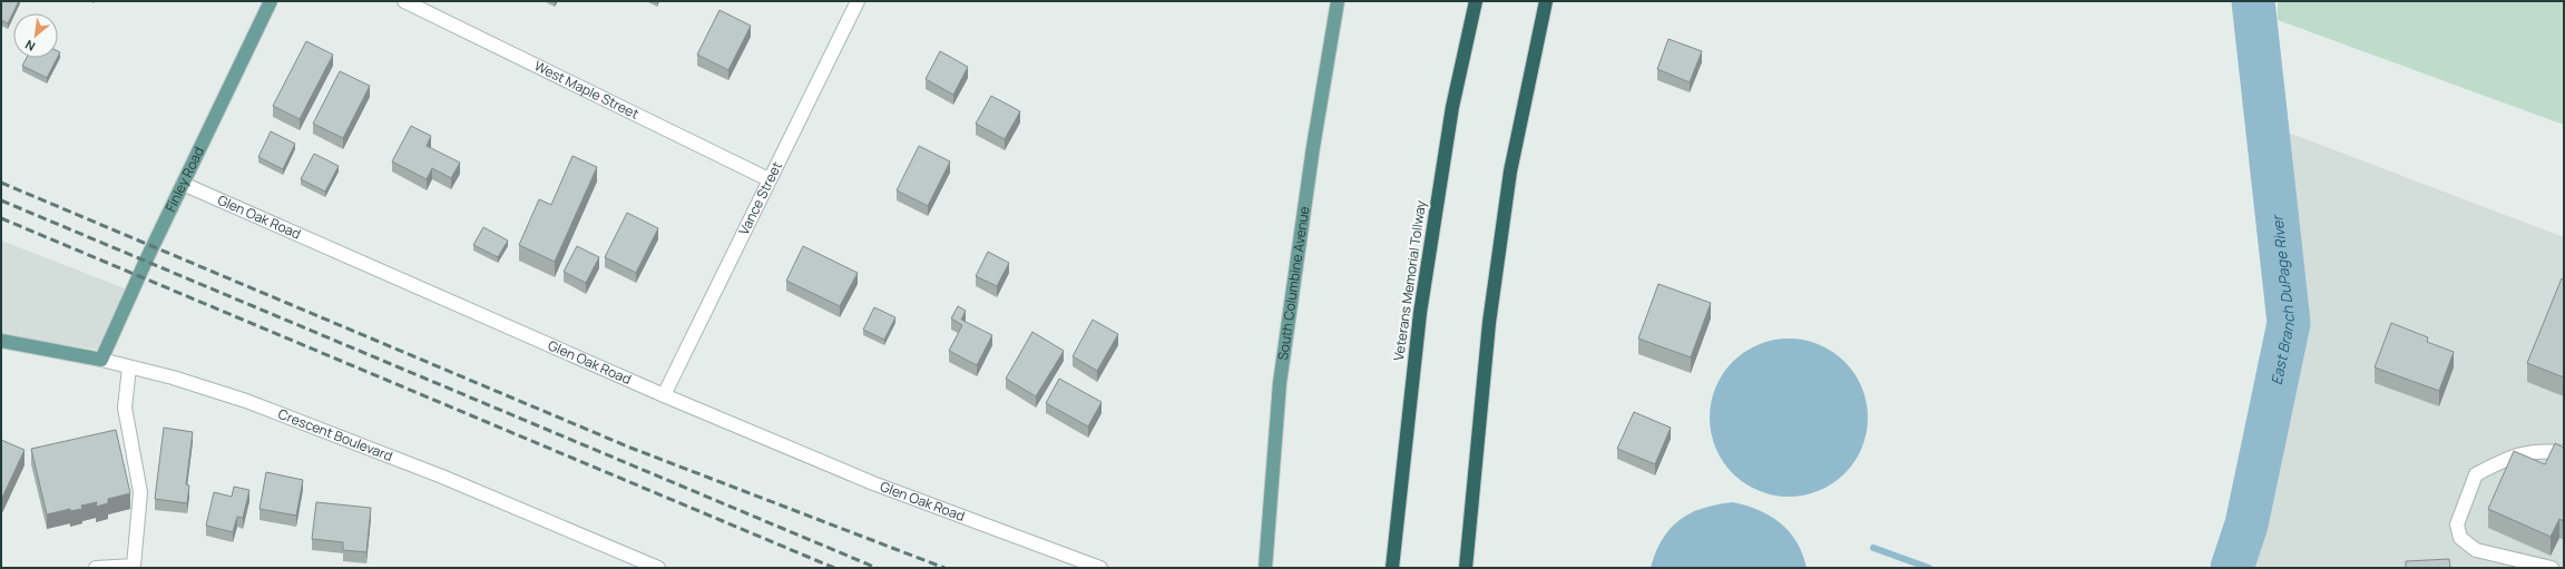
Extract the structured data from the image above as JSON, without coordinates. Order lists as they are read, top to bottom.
{
  "streets": {
    "highway": ["Veterans Memorial Tollway"],
    "main road": ["Finley Road", "South Columbine Avenue", "Crescent Boulevard"],
    "street": ["West Maple Street", "Vance Street", "Glen Oak Road"]
  },
  "crossings": [
    ["West Maple Street", "Vance Street"],
    ["Finley Road", "Glen Oak Road"],
    ["Finley Road", "Crescent Boulevard"],
    ["Vance Street", "Glen Oak Road"]
  ],
  "water": ["East Branch DuPage River"],
  "north": "bottom left"
}
